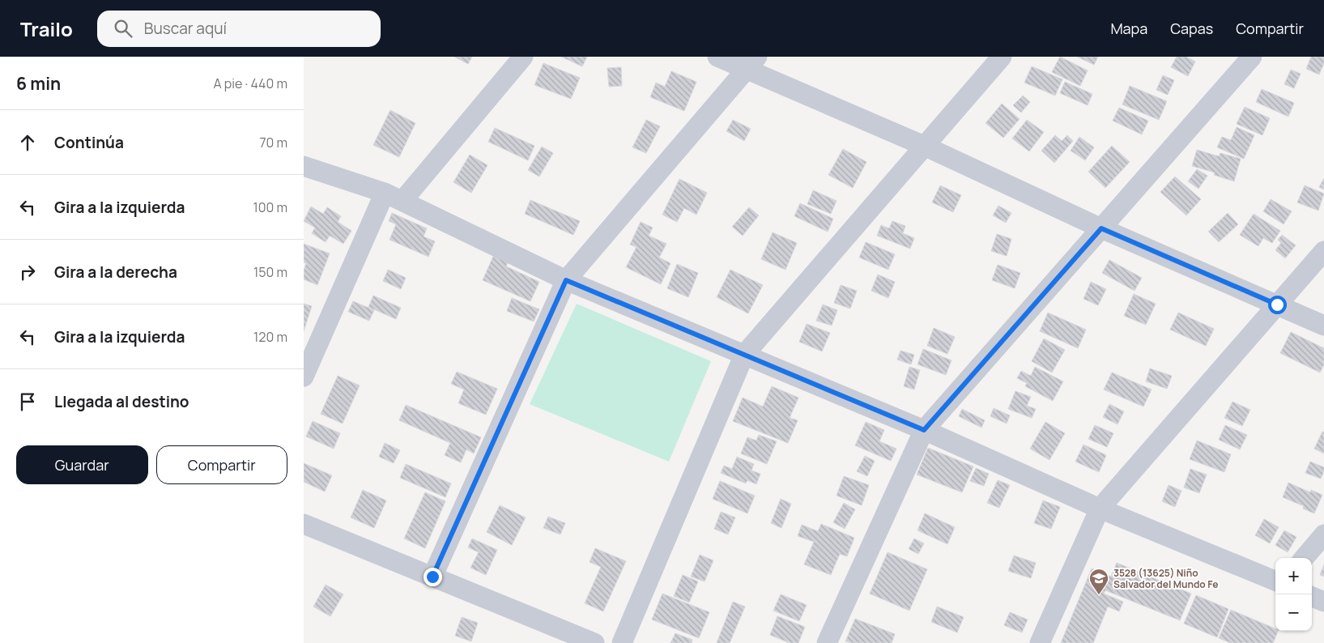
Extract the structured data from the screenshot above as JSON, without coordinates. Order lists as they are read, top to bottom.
{
  "places": {
    "school or university": ["3528 (13625) Niño Salvador del Mundo Fe"]
  },
  "page": {
    "header": "Trailo",
    "search": "Buscar aquí",
    "nav": ["Mapa", "Capas", "Compartir"],
    "heading": ["6 min", "A pie · 440 m"],
    "list": [
      ["Continúa", "70 m"],
      ["Gira a la izquierda", "100 m"],
      ["Gira a la derecha", "150 m"],
      ["Gira a la izquierda", "120 m"],
      "Llegada al destino"
    ],
    "buttons": ["Guardar", "Compartir"],
    "map_buttons": ["+", "−"]
  }
}
